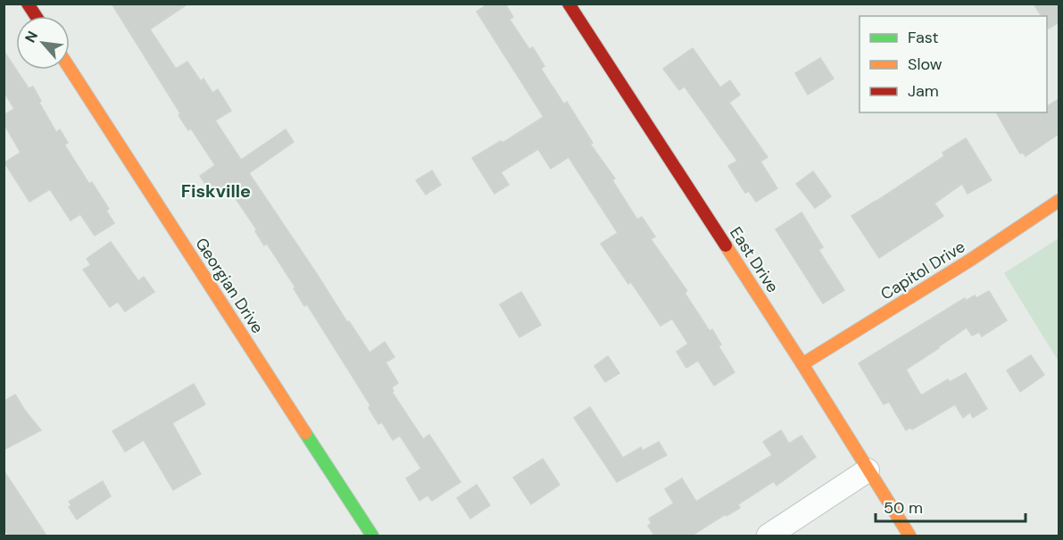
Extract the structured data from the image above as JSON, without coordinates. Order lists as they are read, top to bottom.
{
  "streets": {
    "street": ["East Drive", "Capitol Drive", "Georgian Drive"]
  },
  "crossings": [
    ["East Drive", "Capitol Drive"]
  ],
  "districts": ["Fiskville"],
  "legend": ["Fast", "Slow", "Jam"],
  "scale_bar": "50 m",
  "north": "top left"
}
